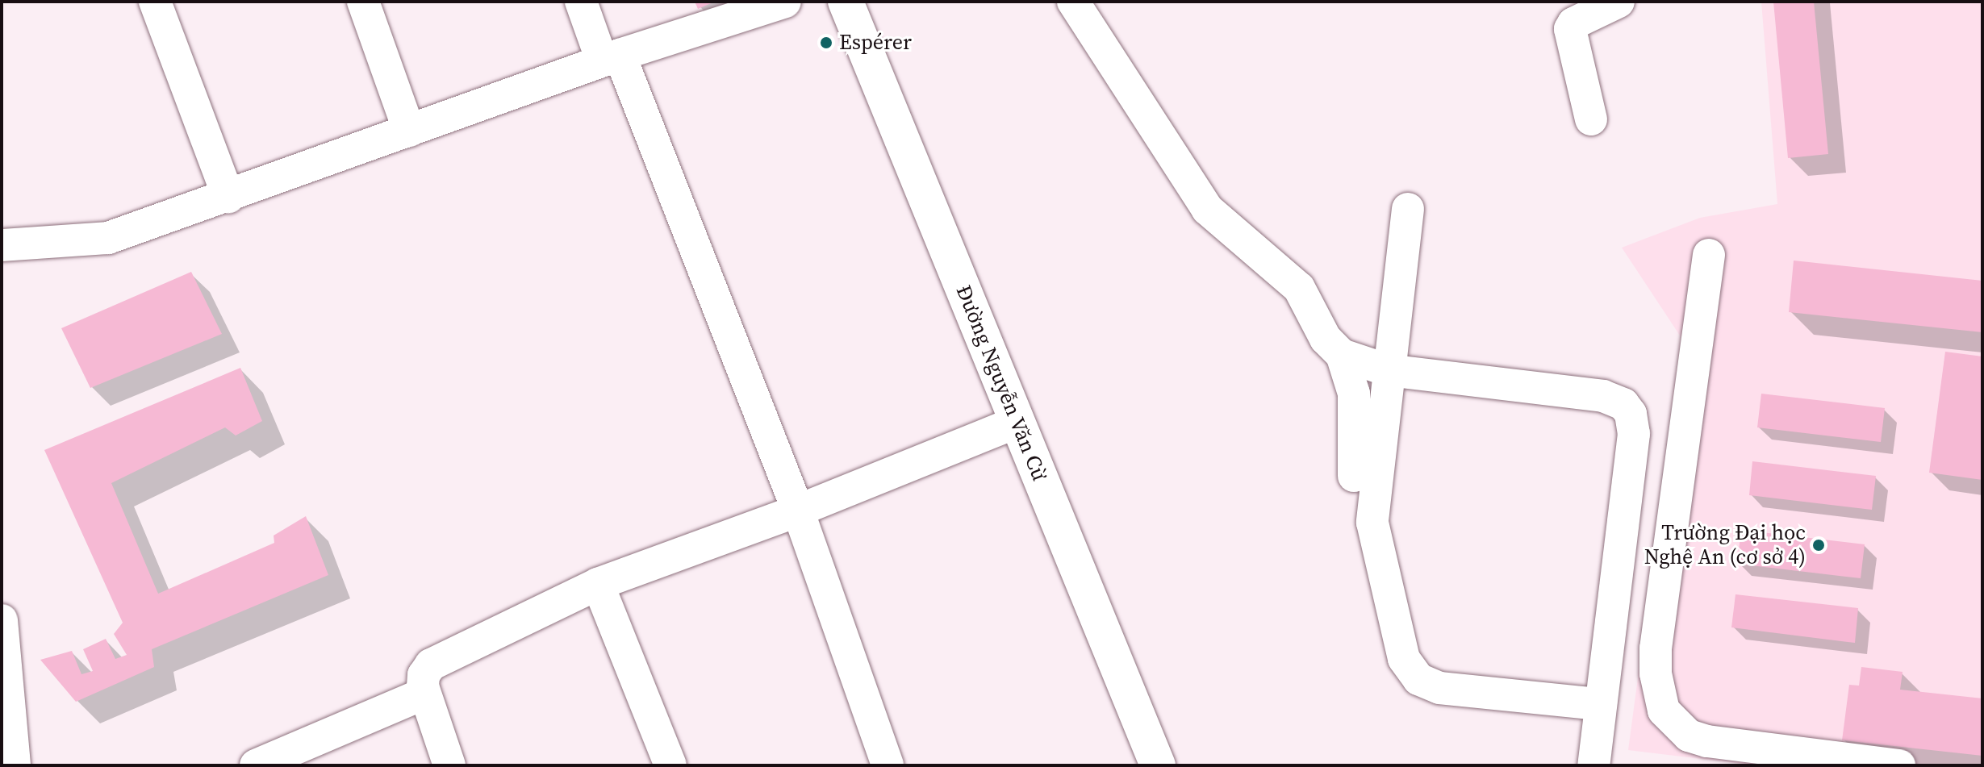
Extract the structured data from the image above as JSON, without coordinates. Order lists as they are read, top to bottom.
{
  "streets": {
    "main road": ["Đường Nguyễn Văn Cừ"]
  },
  "places": ["Espérer", "Trường Đại học Nghệ An (cơ sở 4)"]
}
